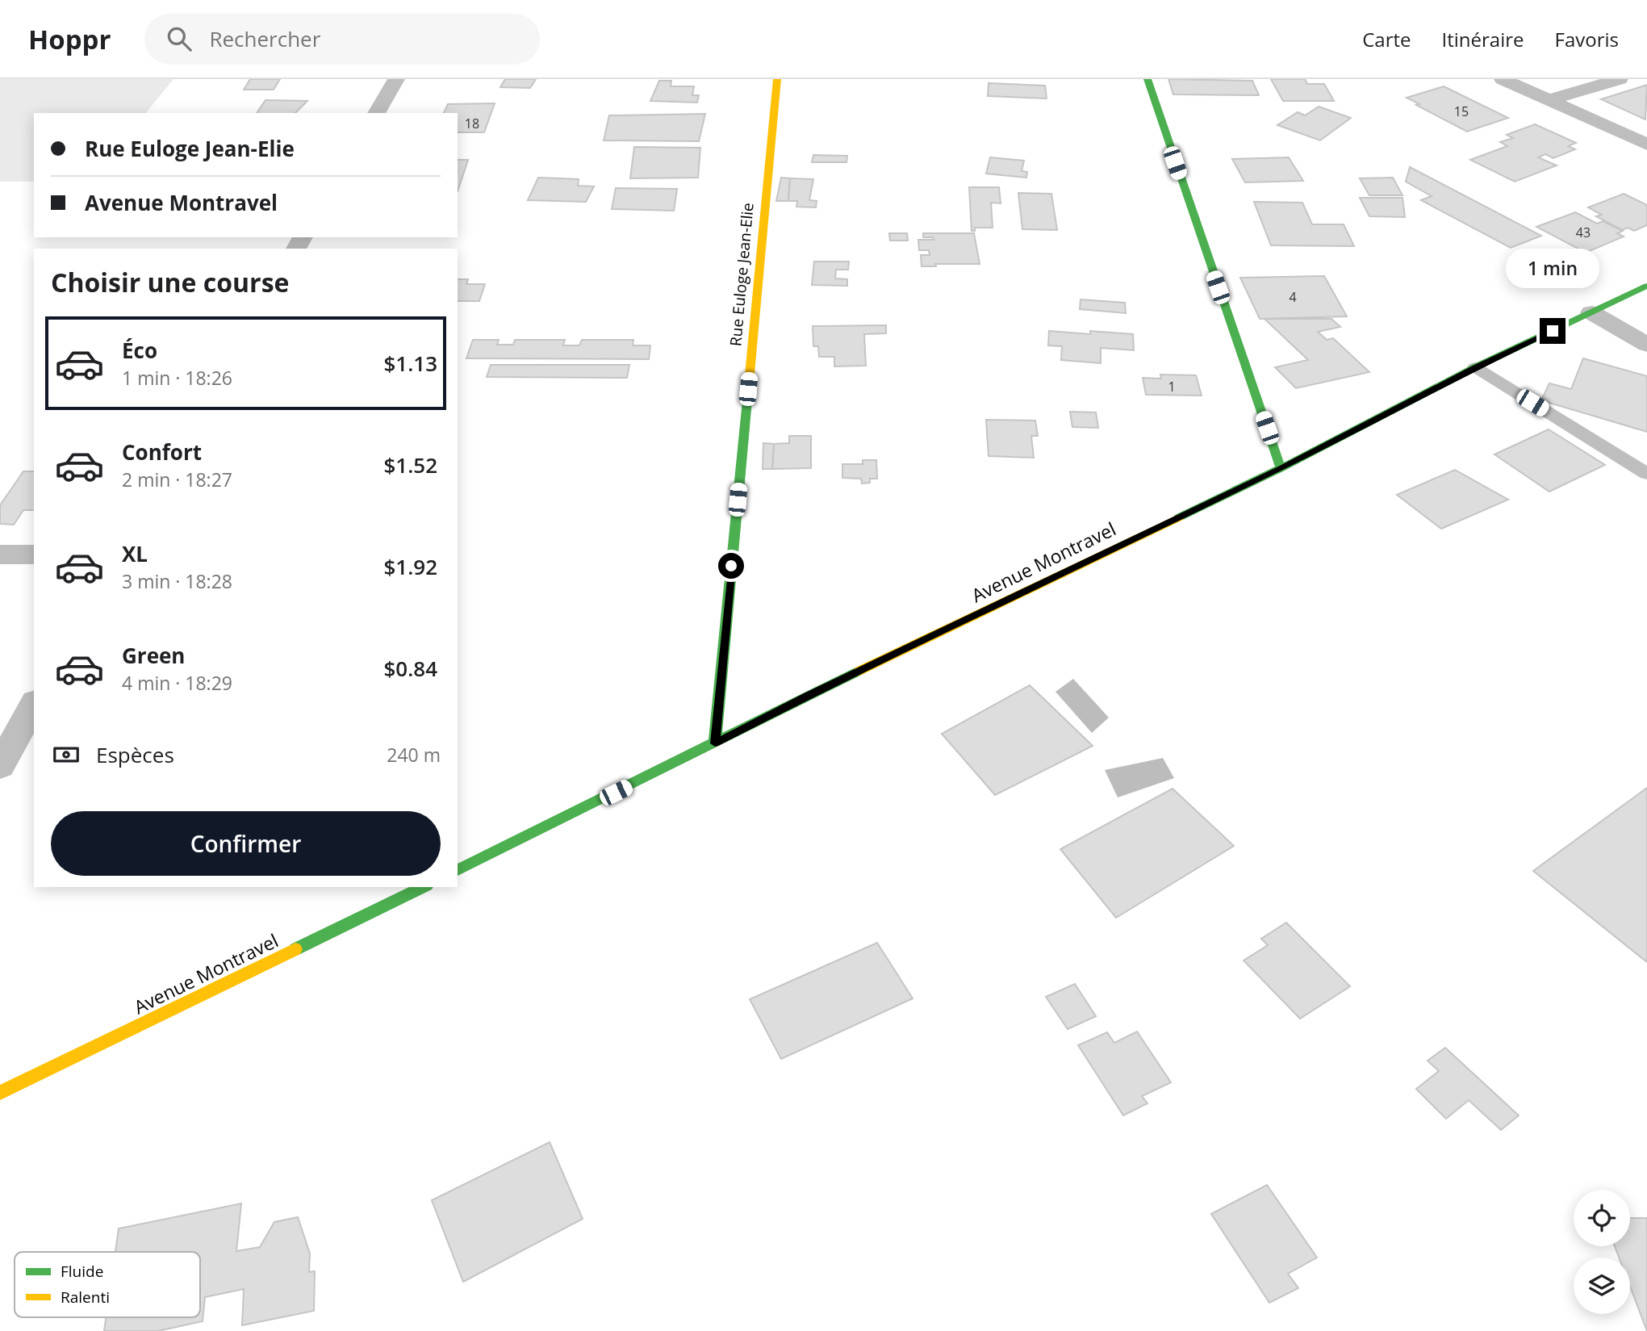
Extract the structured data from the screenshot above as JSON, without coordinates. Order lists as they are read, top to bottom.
{
  "streets": {
    "street": ["Rue Euloge Jean-Elie", "Avenue Montravel"]
  },
  "crossings": [
    ["Rue Euloge Jean-Elie", "Avenue Montravel"]
  ],
  "house_numbers": [
    "15",
    "18",
    "43",
    "4",
    "1"
  ],
  "legend": ["Fluide", "Ralenti"],
  "page": {
    "header": "Hoppr",
    "search": "Rechercher",
    "nav": ["Carte", "Itinéraire", "Favoris"],
    "banner": ["Rue Euloge Jean-Elie", "Avenue Montravel"],
    "bubble": "1 min",
    "heading": "Choisir une course",
    "list": [
      {
        "name": "Éco",
        "note": "1 min · 18:26",
        "value": "$1.13"
      },
      {
        "name": "Confort",
        "note": "2 min · 18:27",
        "value": "$1.52"
      },
      {
        "name": "XL",
        "note": "3 min · 18:28",
        "value": "$1.92"
      },
      {
        "name": "Green",
        "note": "4 min · 18:29",
        "value": "$0.84"
      }
    ],
    "pay": ["Espèces", "240 m"],
    "buttons": "Confirmer"
  }
}
